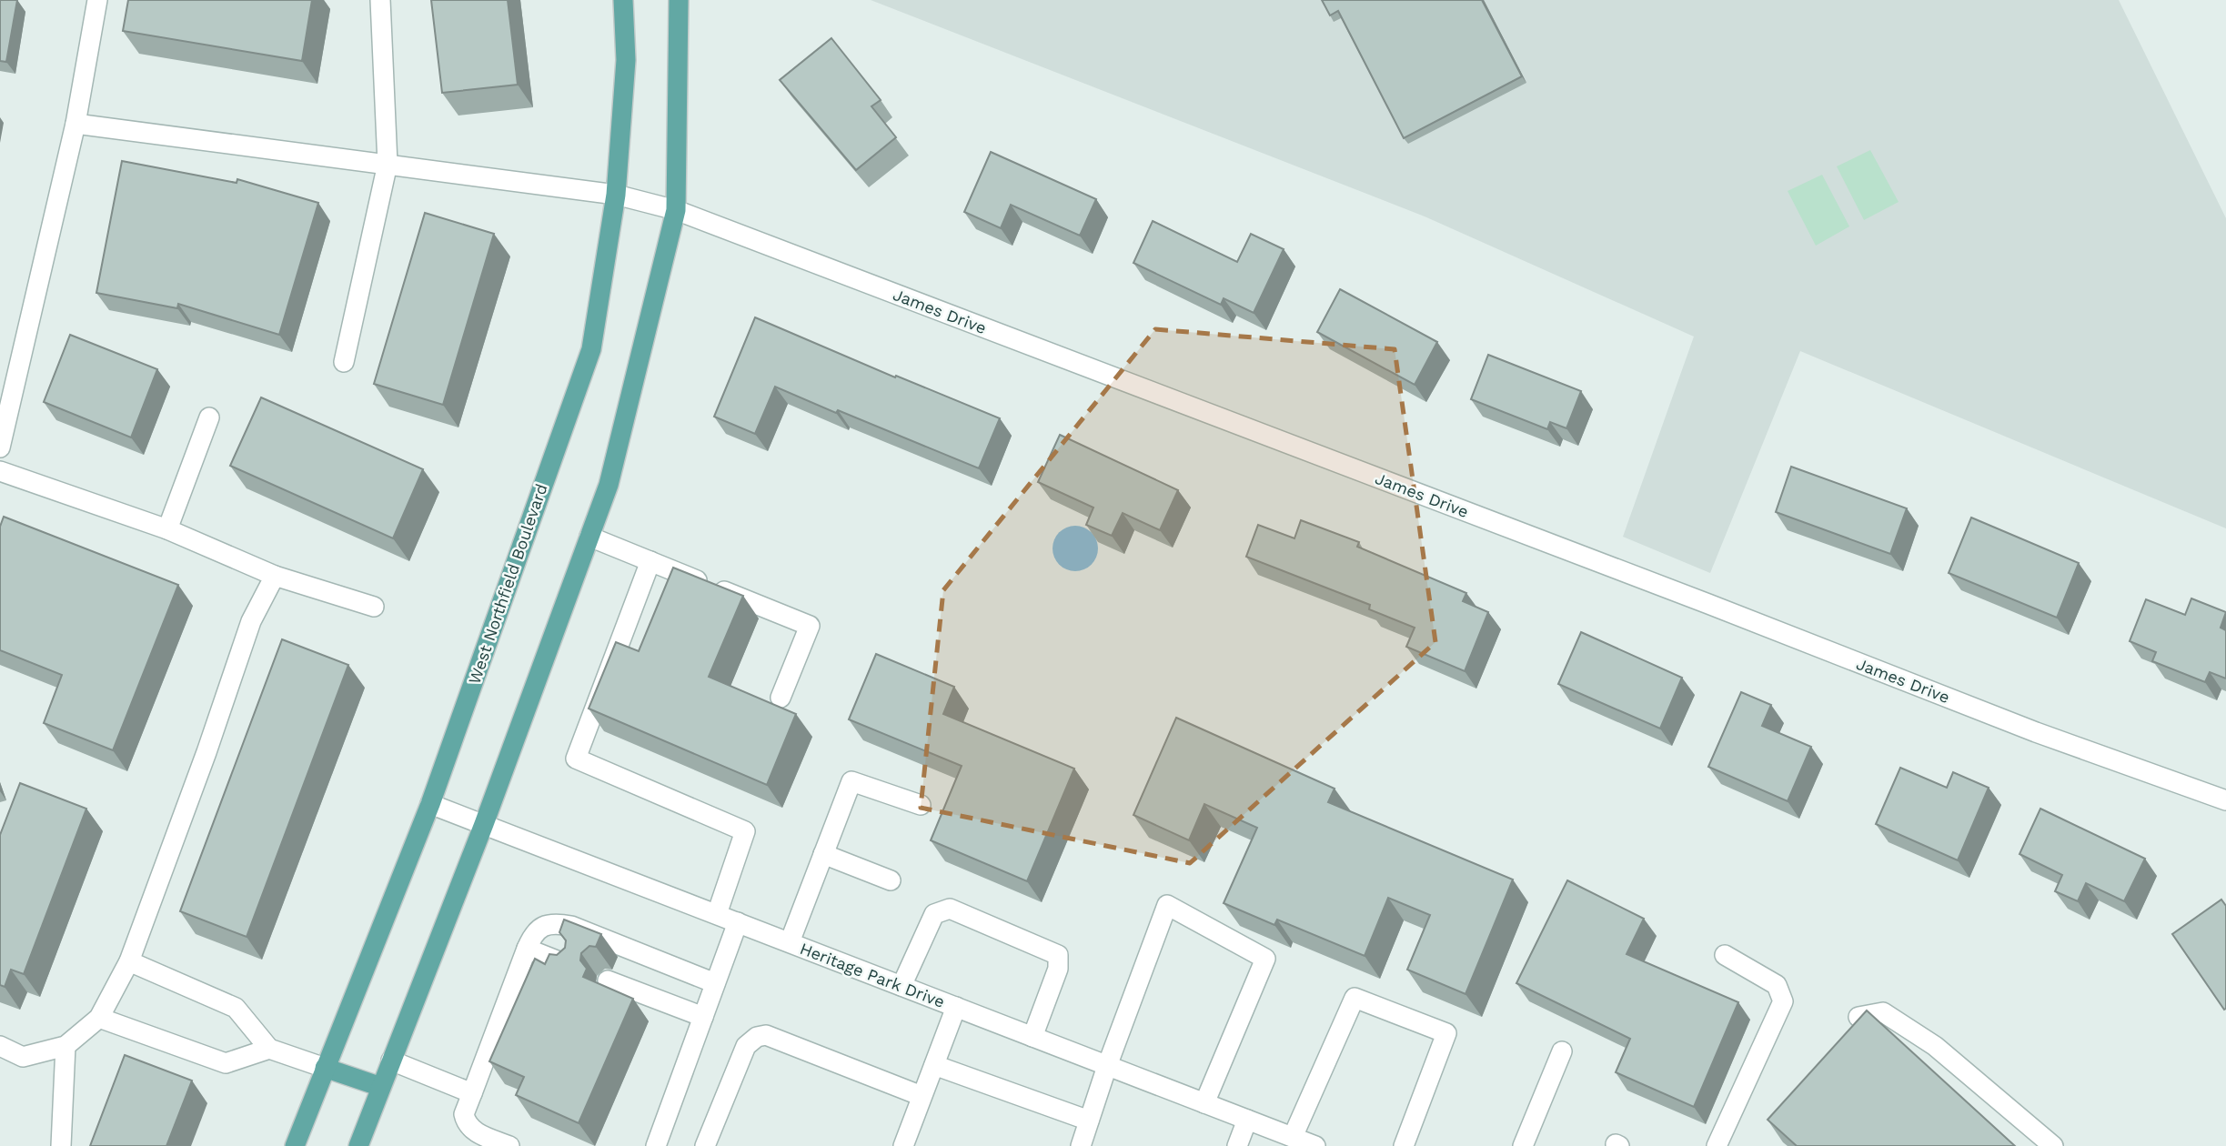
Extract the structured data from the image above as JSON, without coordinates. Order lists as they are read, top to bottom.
{
  "streets": {
    "main road": ["West Northfield Boulevard"],
    "street": ["James Drive", "Heritage Park Drive"]
  },
  "crossings": [
    ["James Drive", "West Northfield Boulevard"],
    ["West Northfield Boulevard", "Heritage Park Drive"]
  ]
}
